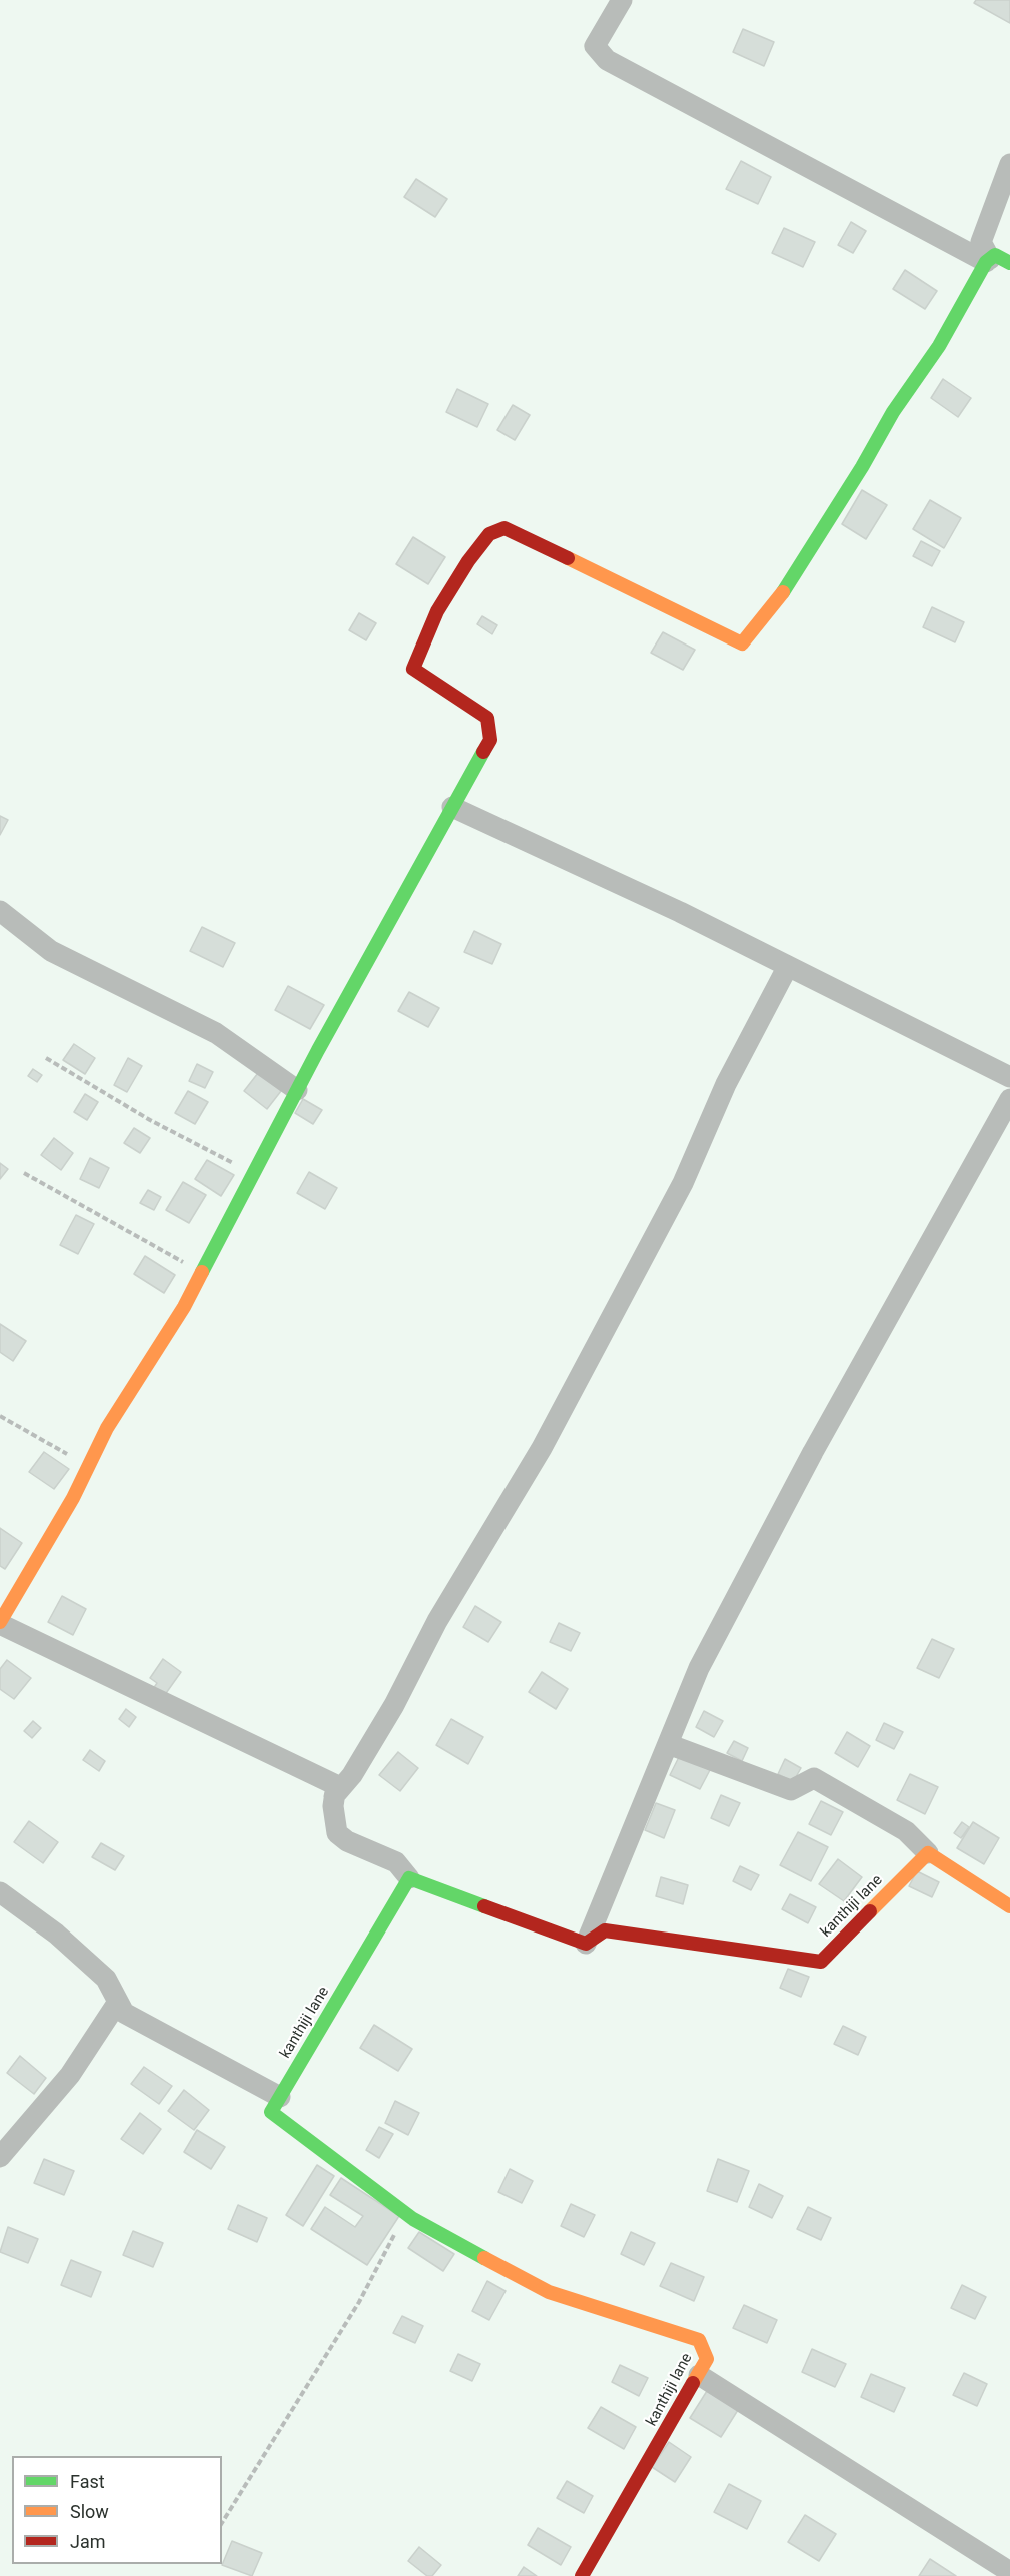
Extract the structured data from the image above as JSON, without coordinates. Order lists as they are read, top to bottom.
{
  "streets": {
    "street": ["kanthiji lane"]
  },
  "legend": ["Fast", "Slow", "Jam"]
}
